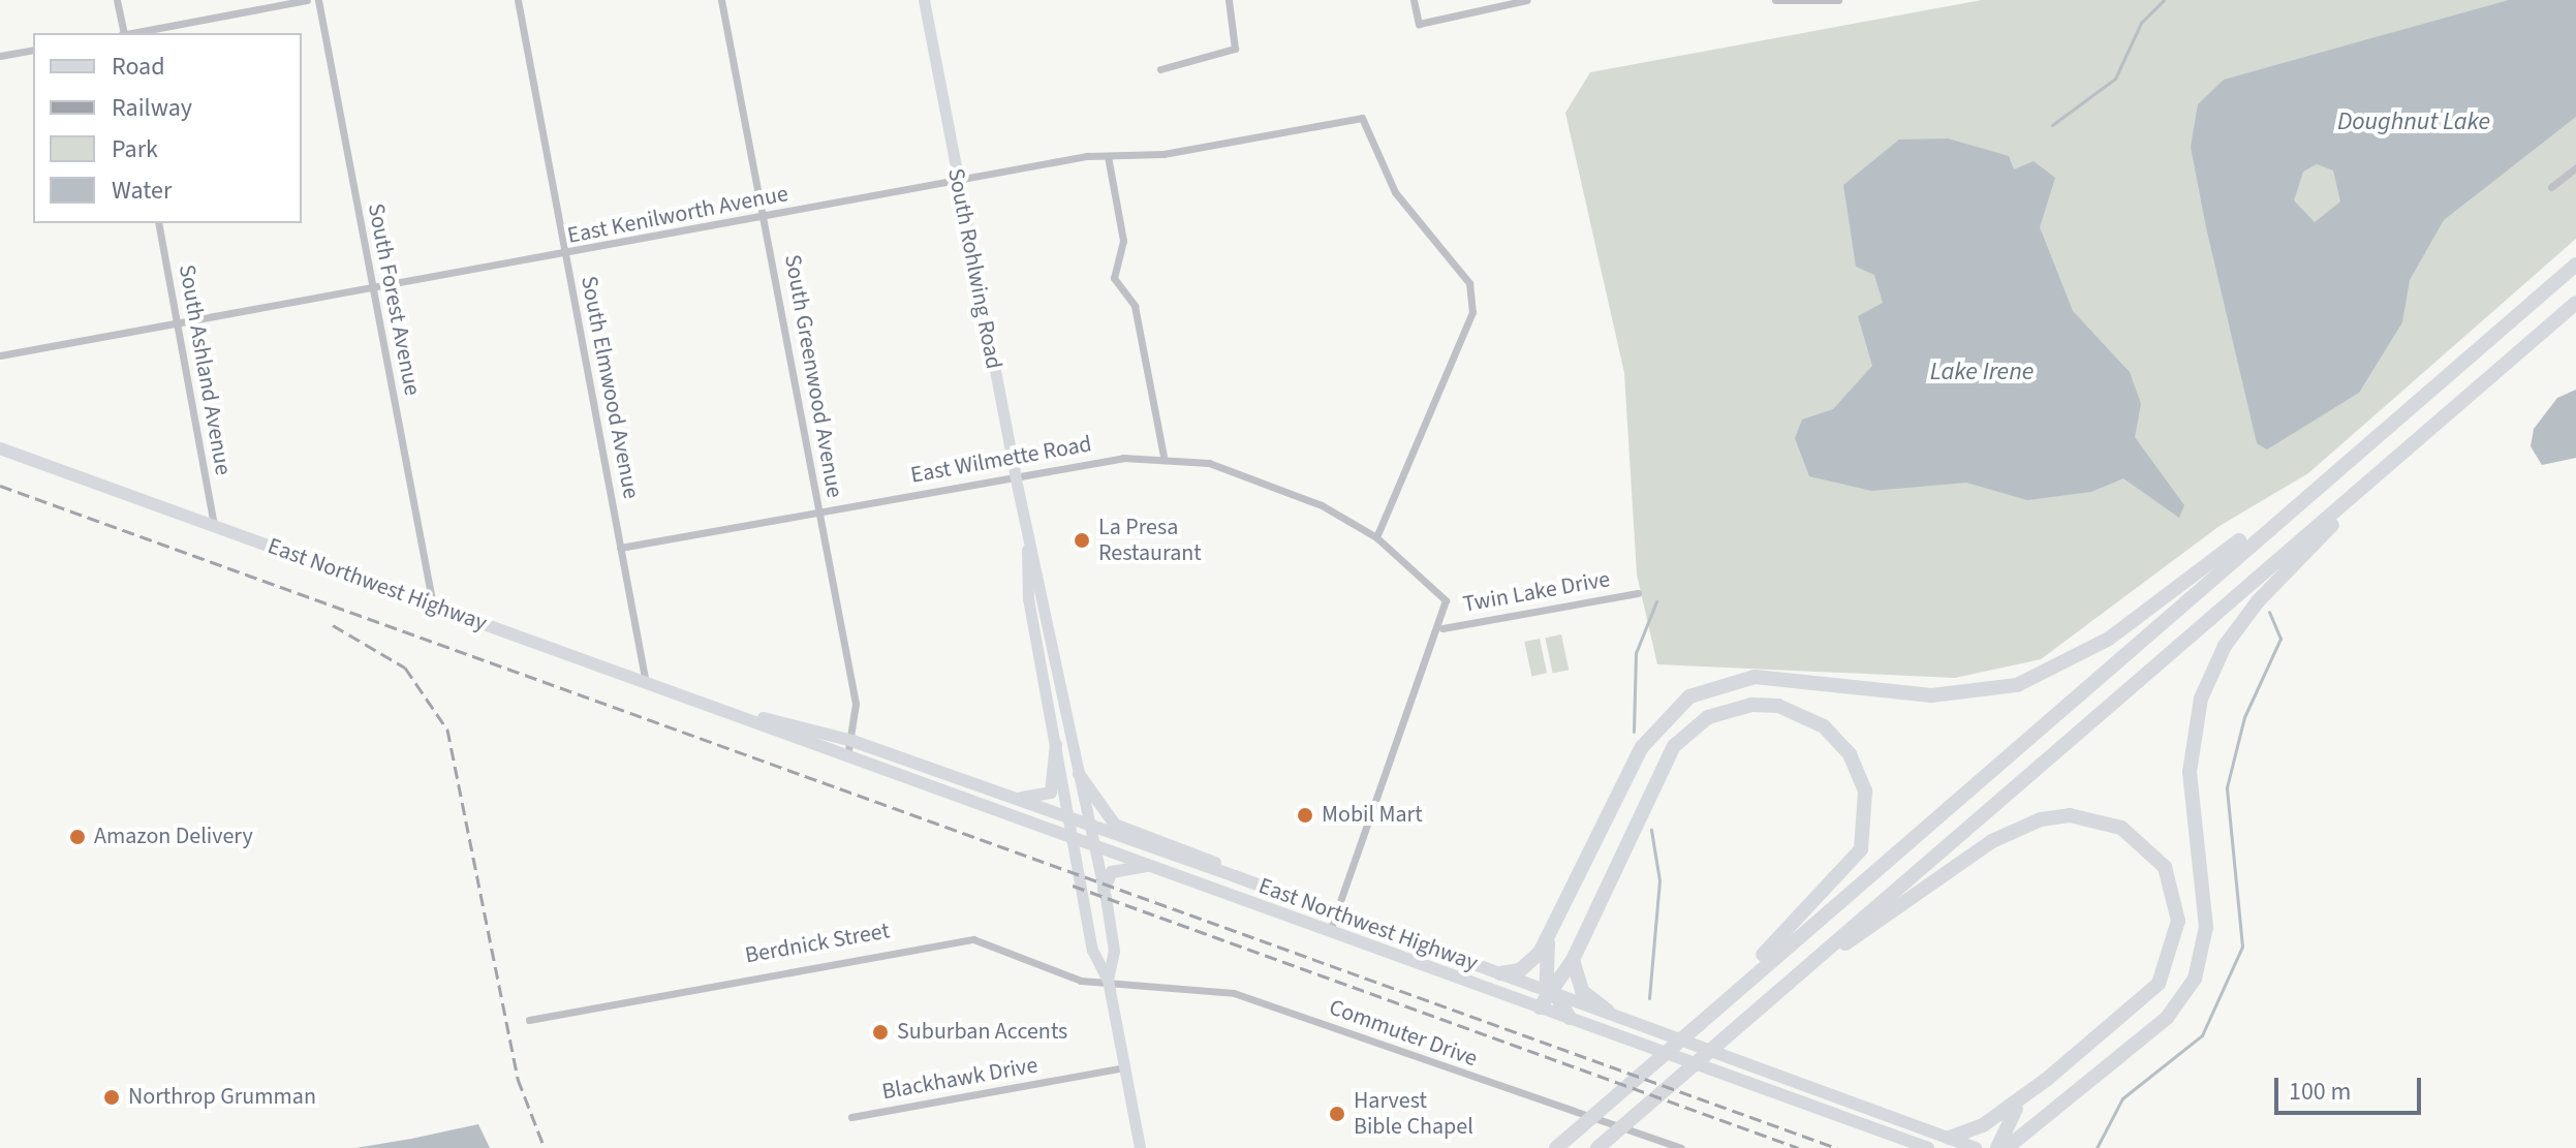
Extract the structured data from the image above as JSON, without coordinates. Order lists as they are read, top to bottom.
{
  "streets": {
    "main road": ["East Northwest Highway"],
    "street": [
      "East Kenilworth Avenue",
      "South Rohlwing Road",
      "South Forest Avenue",
      "South Ashland Avenue",
      "South Greenwood Avenue",
      "South Elmwood Avenue",
      "East Wilmette Road",
      "Twin Lake Drive",
      "Berdnick Street",
      "Commuter Drive",
      "Blackhawk Drive"
    ]
  },
  "crossings": [
    ["East Kenilworth Avenue", "South Rohlwing Road"],
    ["East Kenilworth Avenue", "South Forest Avenue"],
    ["East Kenilworth Avenue", "South Ashland Avenue"],
    ["East Kenilworth Avenue", "South Greenwood Avenue"],
    ["East Kenilworth Avenue", "South Elmwood Avenue"],
    ["East Kenilworth Avenue", "East Wilmette Road"],
    ["South Rohlwing Road", "East Wilmette Road"],
    ["South Rohlwing Road", "East Northwest Highway"],
    ["South Rohlwing Road", "Berdnick Street"],
    ["South Rohlwing Road", "Commuter Drive"],
    ["South Forest Avenue", "East Northwest Highway"],
    ["South Ashland Avenue", "East Northwest Highway"],
    ["South Greenwood Avenue", "East Wilmette Road"],
    ["South Greenwood Avenue", "East Northwest Highway"],
    ["South Elmwood Avenue", "East Wilmette Road"],
    ["South Elmwood Avenue", "East Northwest Highway"],
    ["East Wilmette Road", "Twin Lake Drive"],
    ["Berdnick Street", "Commuter Drive"]
  ],
  "water": ["Doughnut Lake", "Lake Irene"],
  "places": [
    "La Presa Restaurant",
    "Mobil Mart",
    "Amazon Delivery",
    "Suburban Accents",
    "Northrop Grumman",
    "Harvest Bible Chapel"
  ],
  "legend": [
    "Road",
    "Railway",
    "Park",
    "Water"
  ],
  "scale_bar": "100 m"
}
